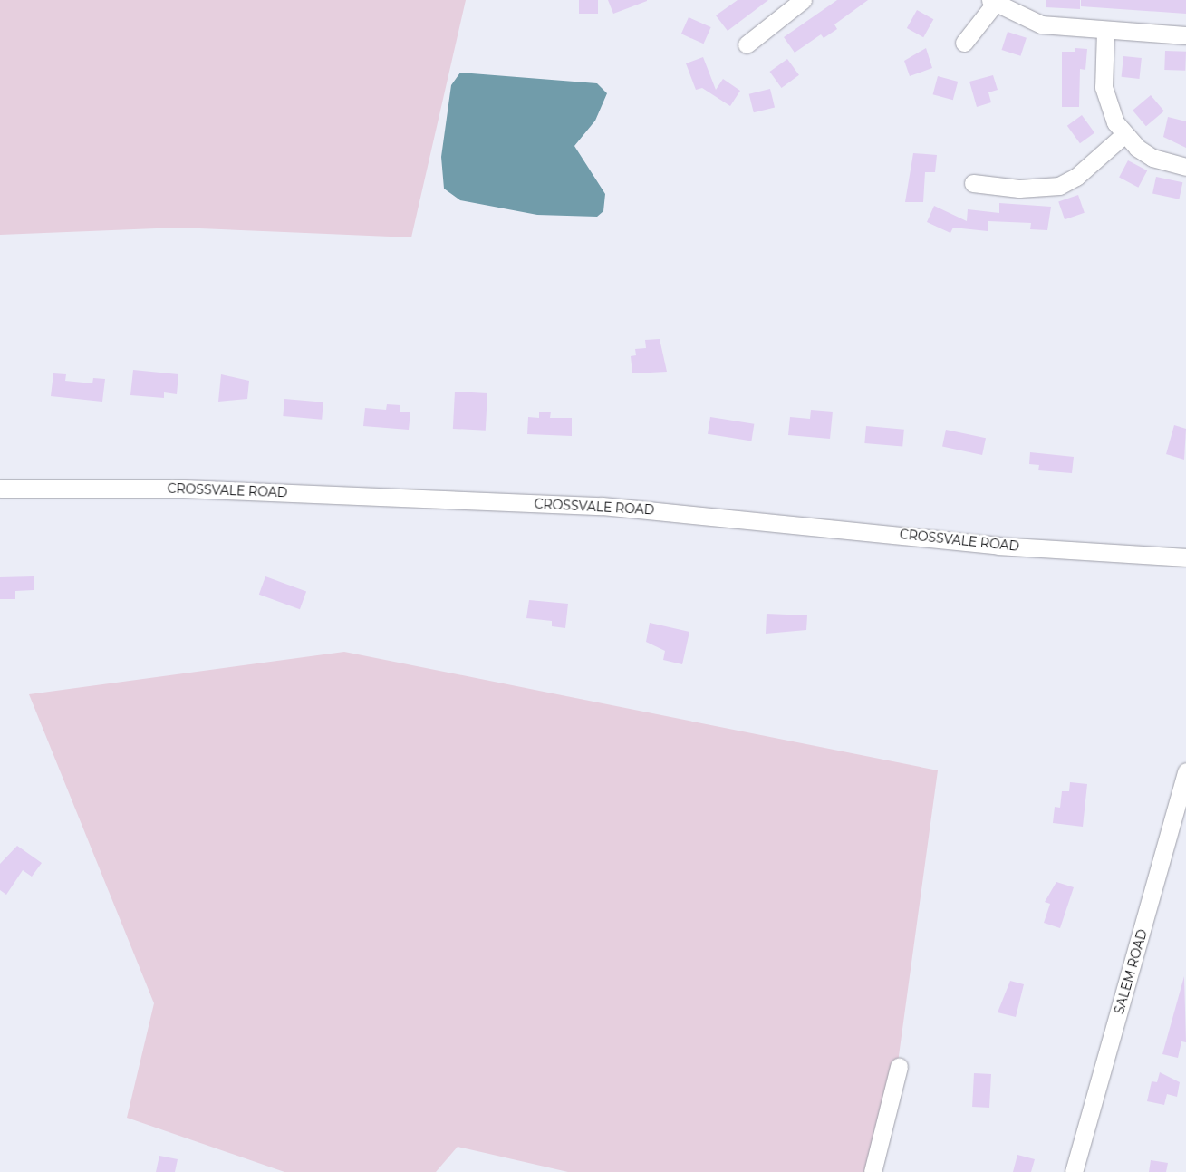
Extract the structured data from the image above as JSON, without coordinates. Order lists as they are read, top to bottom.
{
  "streets": {
    "street": ["CROSSVALE ROAD", "SALEM ROAD"]
  }
}
